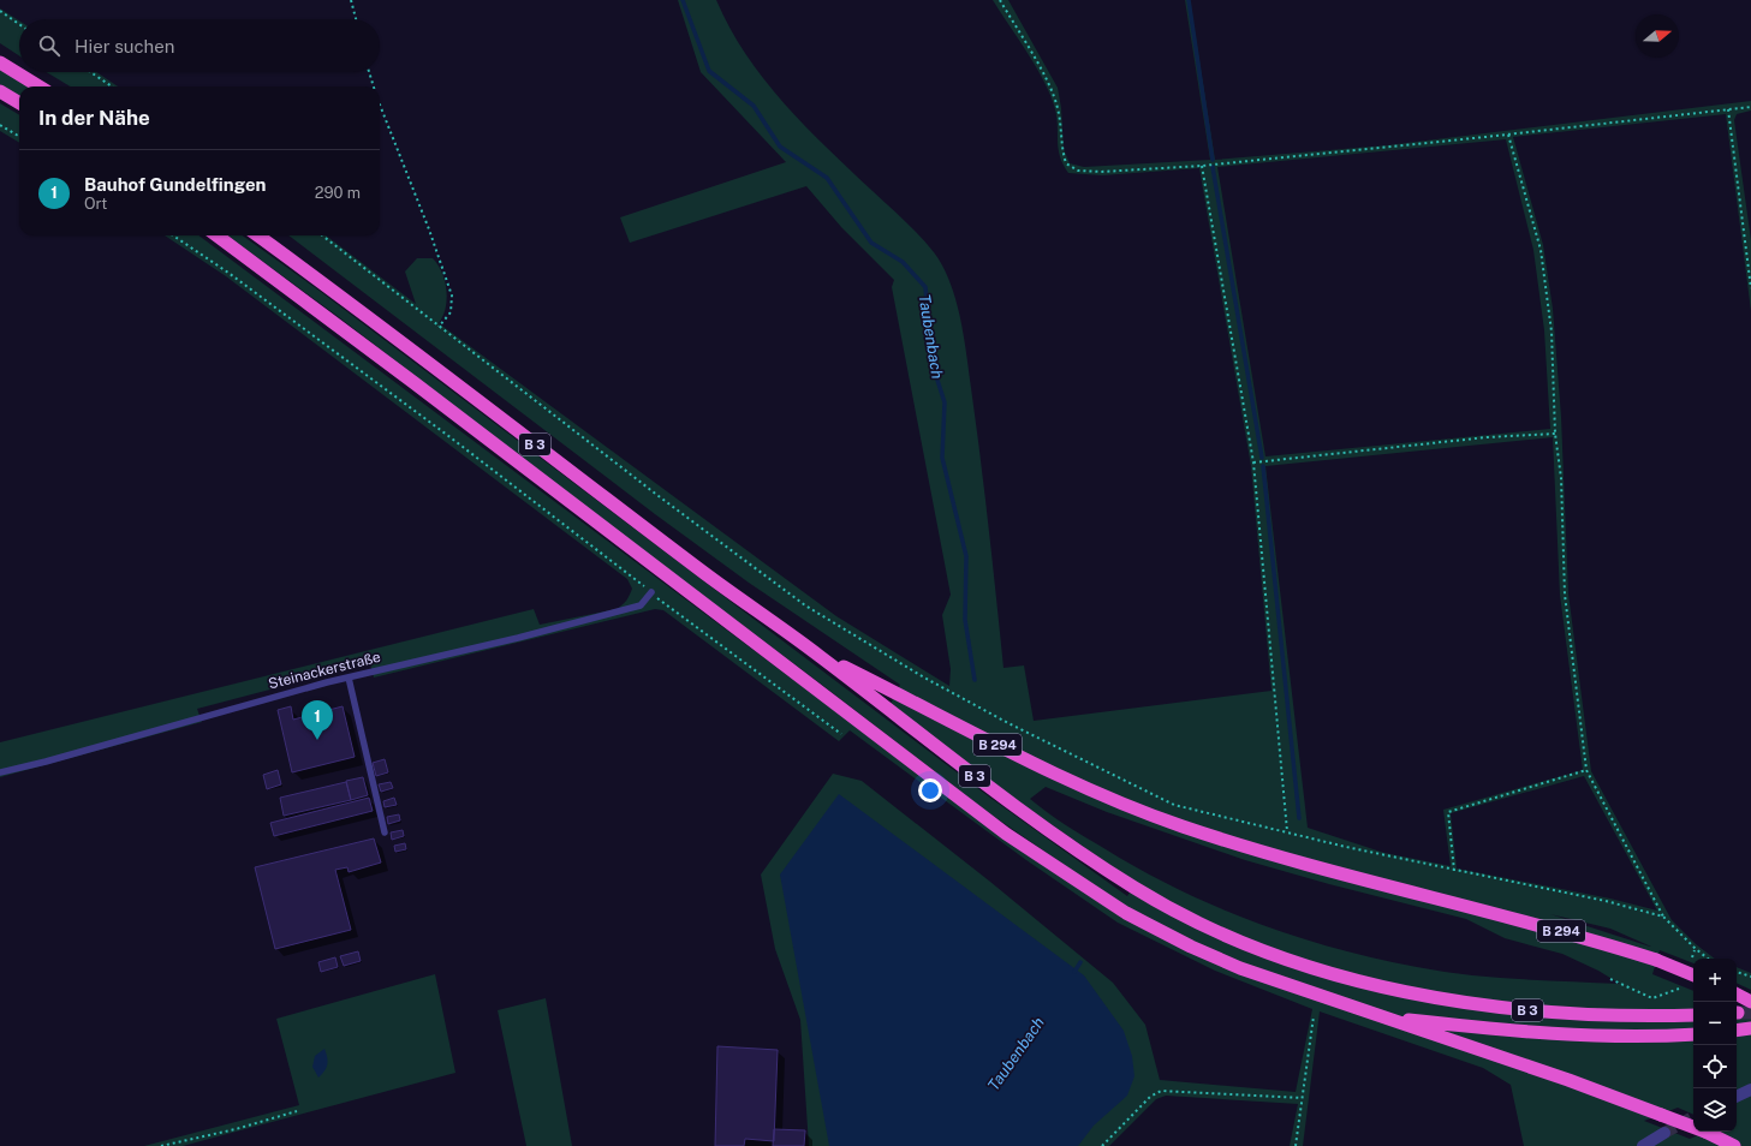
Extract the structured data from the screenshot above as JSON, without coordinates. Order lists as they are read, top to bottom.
{
  "streets": {
    "highway": ["B 3", "B 294"],
    "lane": ["Steinackerstraße"]
  },
  "crossings": [
    ["B 3", "B 294"]
  ],
  "water": ["Taubenbach"],
  "north": "right",
  "page": {
    "search": "Hier suchen",
    "heading": "In der Nähe",
    "list": [
      {
        "mark": "1",
        "name": "Bauhof Gundelfingen",
        "note": "Ort",
        "value": "290 m"
      }
    ],
    "pins": "1",
    "map_buttons": ["+", "−"]
  }
}
